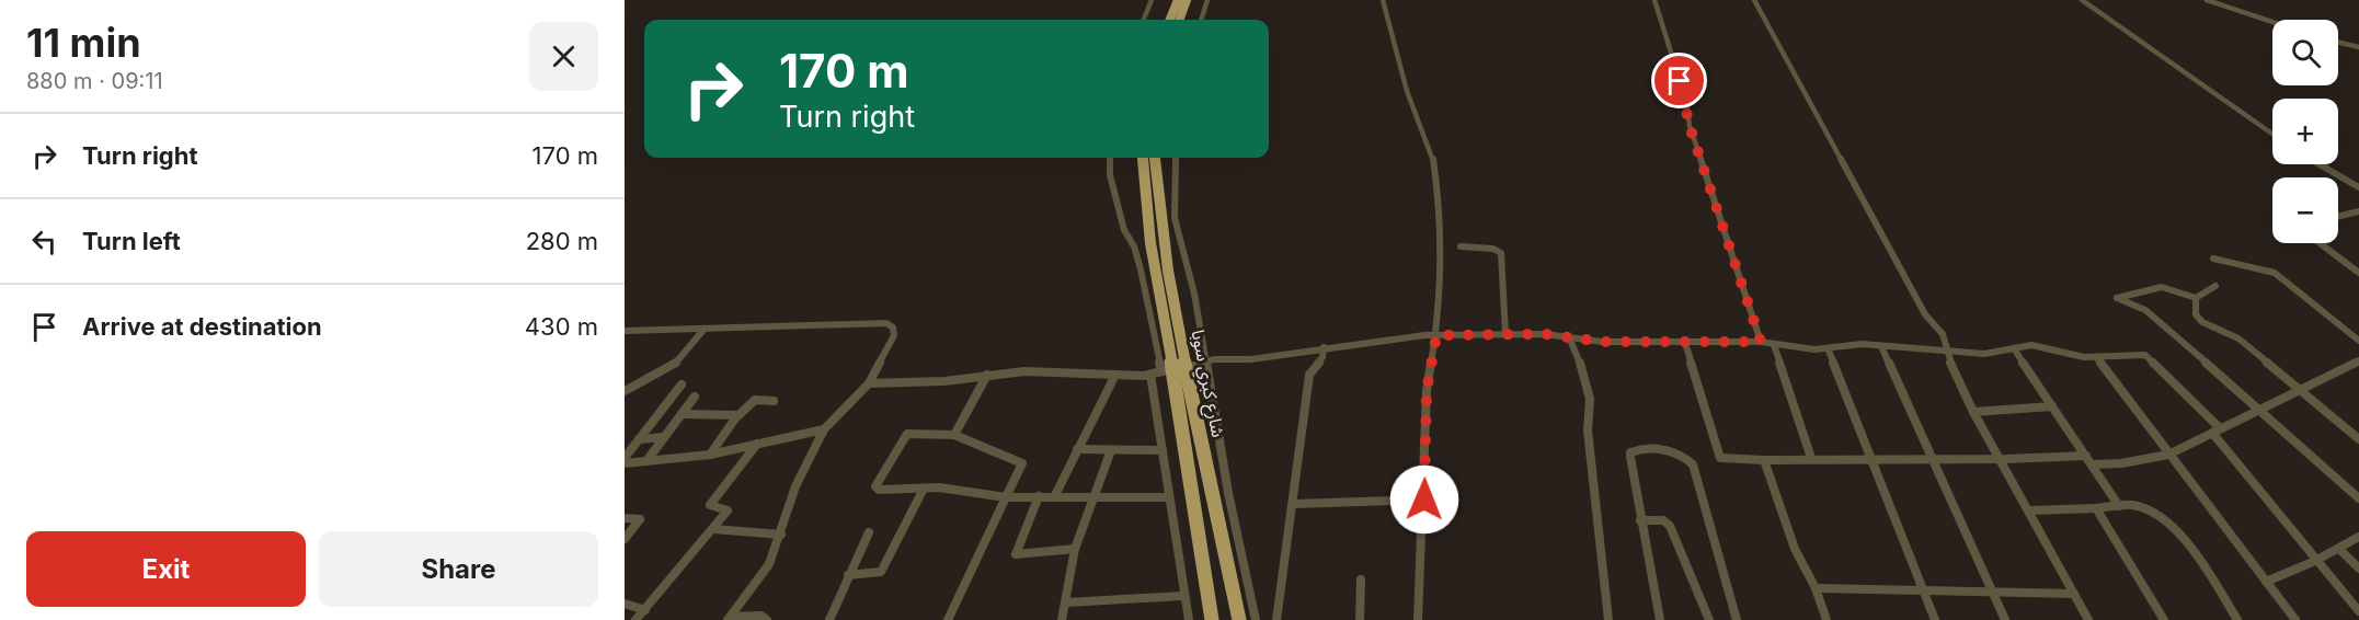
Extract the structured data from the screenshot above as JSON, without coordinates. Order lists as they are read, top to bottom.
{
  "streets": {
    "highway": ["شارع كبري سوبا"]
  },
  "page": {
    "heading": ["11 min", "880 m · 09:11"],
    "map_buttons": ["+", "−"],
    "turn": ["170 m", "Turn right"],
    "list": [
      {
        "name": "Turn right",
        "value": "170 m"
      },
      {
        "name": "Turn left",
        "value": "280 m"
      },
      {
        "name": "Arrive at destination",
        "value": "430 m"
      }
    ],
    "buttons": ["Exit", "Share"]
  }
}
